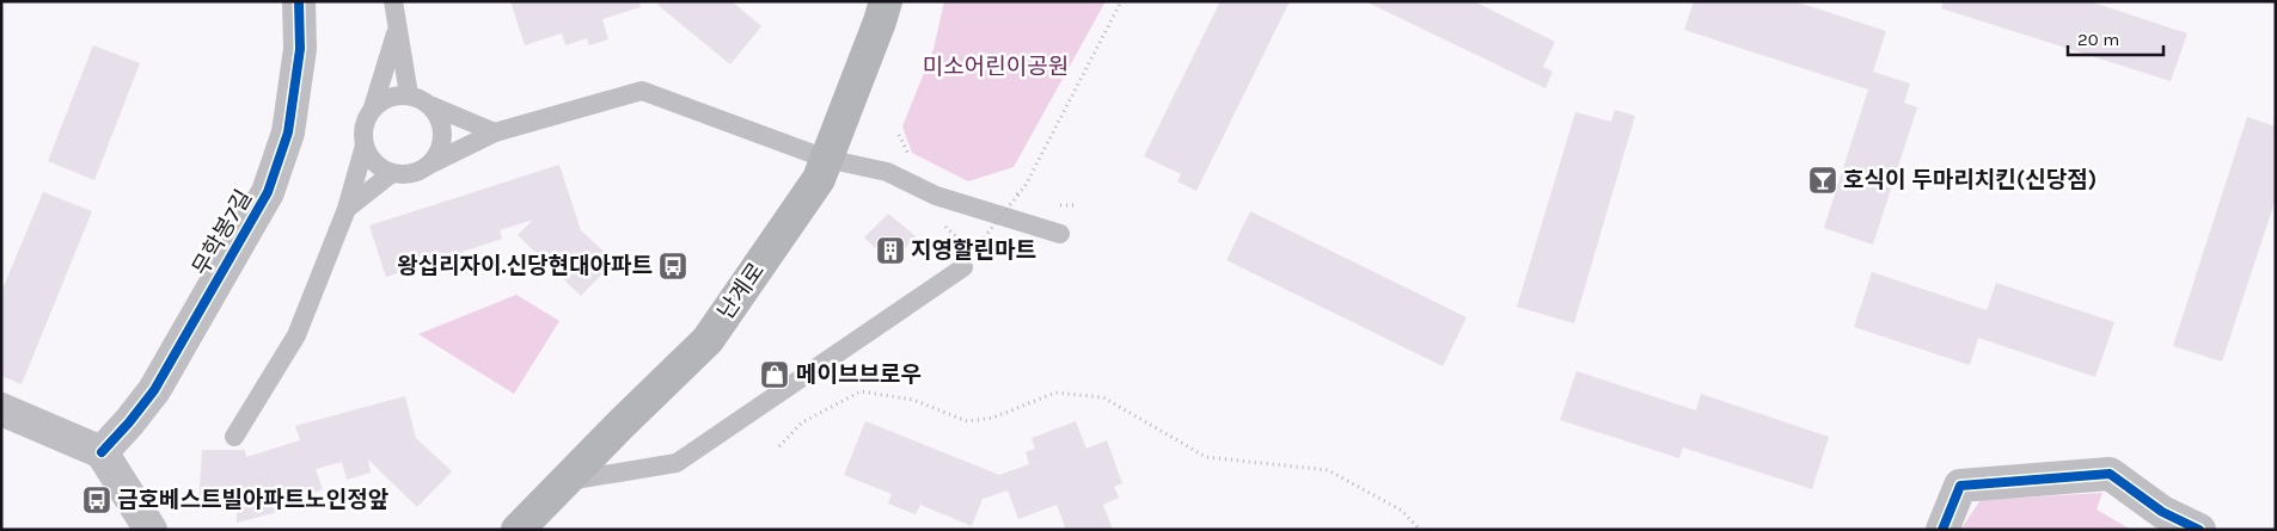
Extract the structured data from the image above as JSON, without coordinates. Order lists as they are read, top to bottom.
{
  "streets": {
    "main road": ["난계로"],
    "street": ["무학봉7길"]
  },
  "parks": ["미소어린이공원"],
  "places": {
    "bar": ["호식이 두마리치킨(신당점)"],
    "building": ["지영할린마트"],
    "bus stop": ["왕십리자이.신당현대아파트", "금호베스트빌아파트노인정앞"],
    "shop": ["메이브브로우"]
  },
  "scale_bar": "20 m"
}
